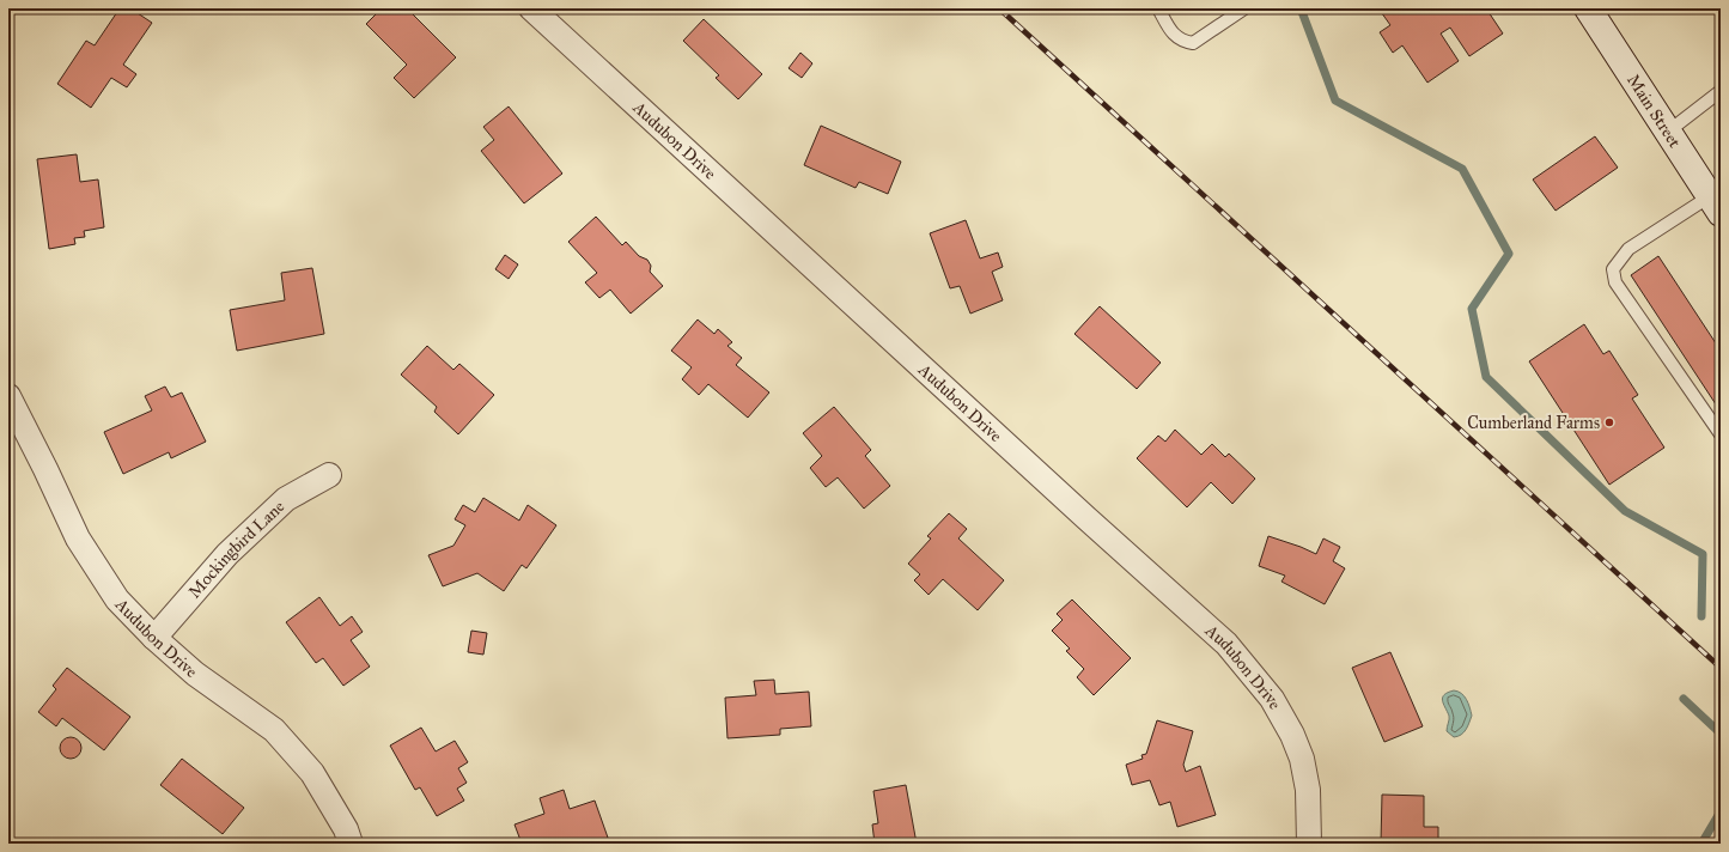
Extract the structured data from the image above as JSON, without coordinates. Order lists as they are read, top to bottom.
{
  "streets": {
    "main road": ["Main Street"],
    "street": ["Audubon Drive", "Mockingbird Lane"]
  },
  "crossings": [
    ["Audubon Drive", "Mockingbird Lane"]
  ],
  "places": ["Cumberland Farms"]
}
